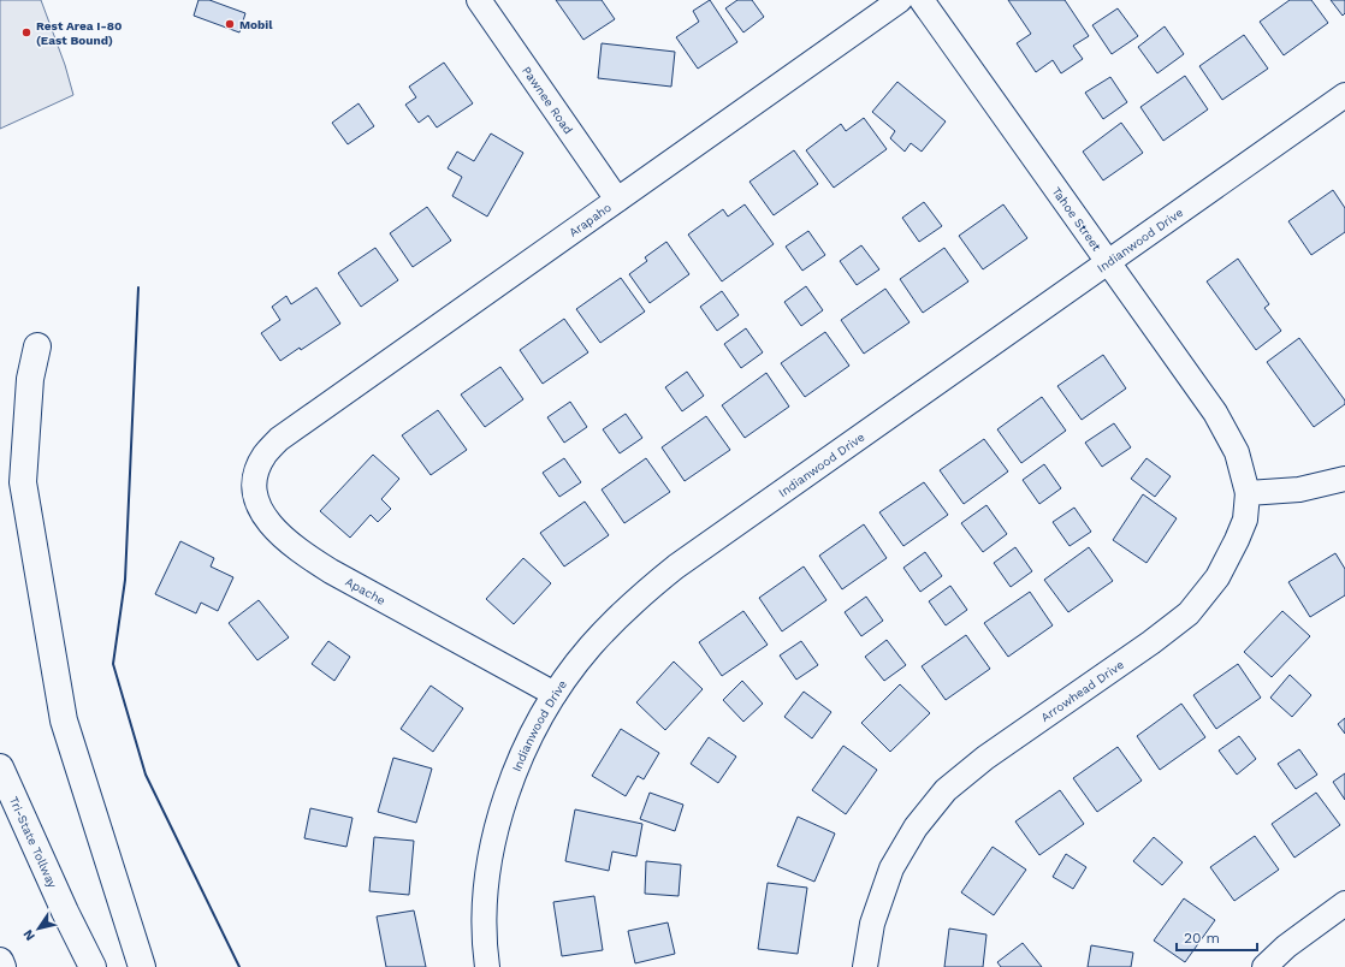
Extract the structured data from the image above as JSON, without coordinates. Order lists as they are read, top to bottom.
{
  "streets": {
    "highway": ["Tri-State Tollway"],
    "street": [
      "Pawnee Road",
      "Tahoe Street",
      "Arapaho",
      "Indianwood Drive",
      "Apache",
      "Arrowhead Drive"
    ]
  },
  "crossings": [
    ["Pawnee Road", "Arapaho"],
    ["Tahoe Street", "Indianwood Drive"],
    ["Tahoe Street", "Arrowhead Drive"],
    ["Arapaho", "Apache"],
    ["Indianwood Drive", "Apache"]
  ],
  "places": ["Mobil", "Rest Area I-80 (East Bound)"],
  "scale_bar": "20 m",
  "north": "bottom left"
}
